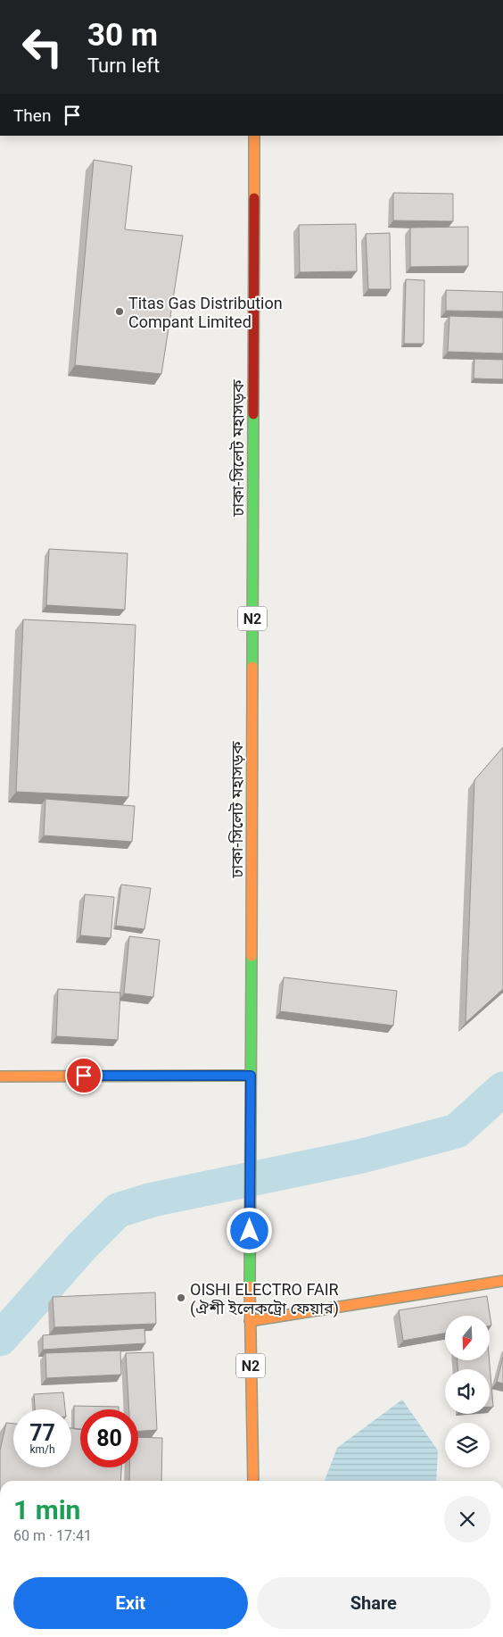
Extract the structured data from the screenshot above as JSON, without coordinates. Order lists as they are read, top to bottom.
{
  "streets": {
    "main road": ["ঢাকা-সিলেট মহাসড়ক", "N2"]
  },
  "places": ["Titas Gas Distribution Compant Limited", "OISHI ELECTRO FAIR (ঐশী ইলেকট্রো ফেয়ার)"],
  "north": "bottom",
  "page": {
    "turn": ["30 m", "Turn left"],
    "then": "Then",
    "speed": "77 km/h",
    "limit": "80",
    "heading": ["1 min", "60 m · 17:41"],
    "buttons": ["Exit", "Share"]
  }
}
